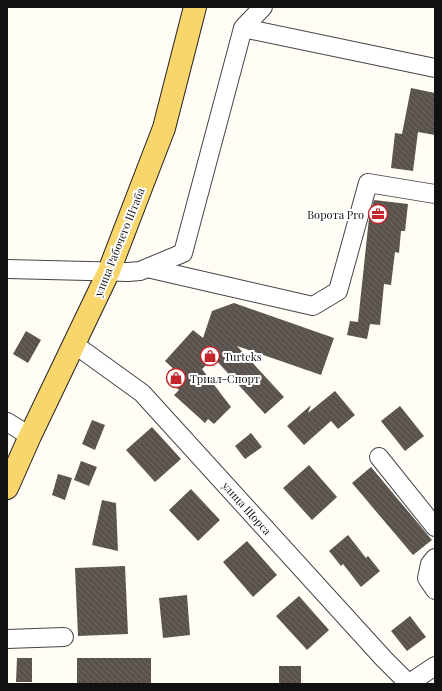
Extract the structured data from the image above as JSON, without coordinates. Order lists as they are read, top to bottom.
{
  "streets": {
    "main road": ["улица Рабочего Штаба"],
    "street": ["улица Щорса"]
  },
  "crossings": [
    ["улица Рабочего Штаба", "улица Щорса"]
  ],
  "places": {
    "office": ["Ворота Pro"],
    "shop": ["Turteks", "Триал-Спорт"]
  }
}
